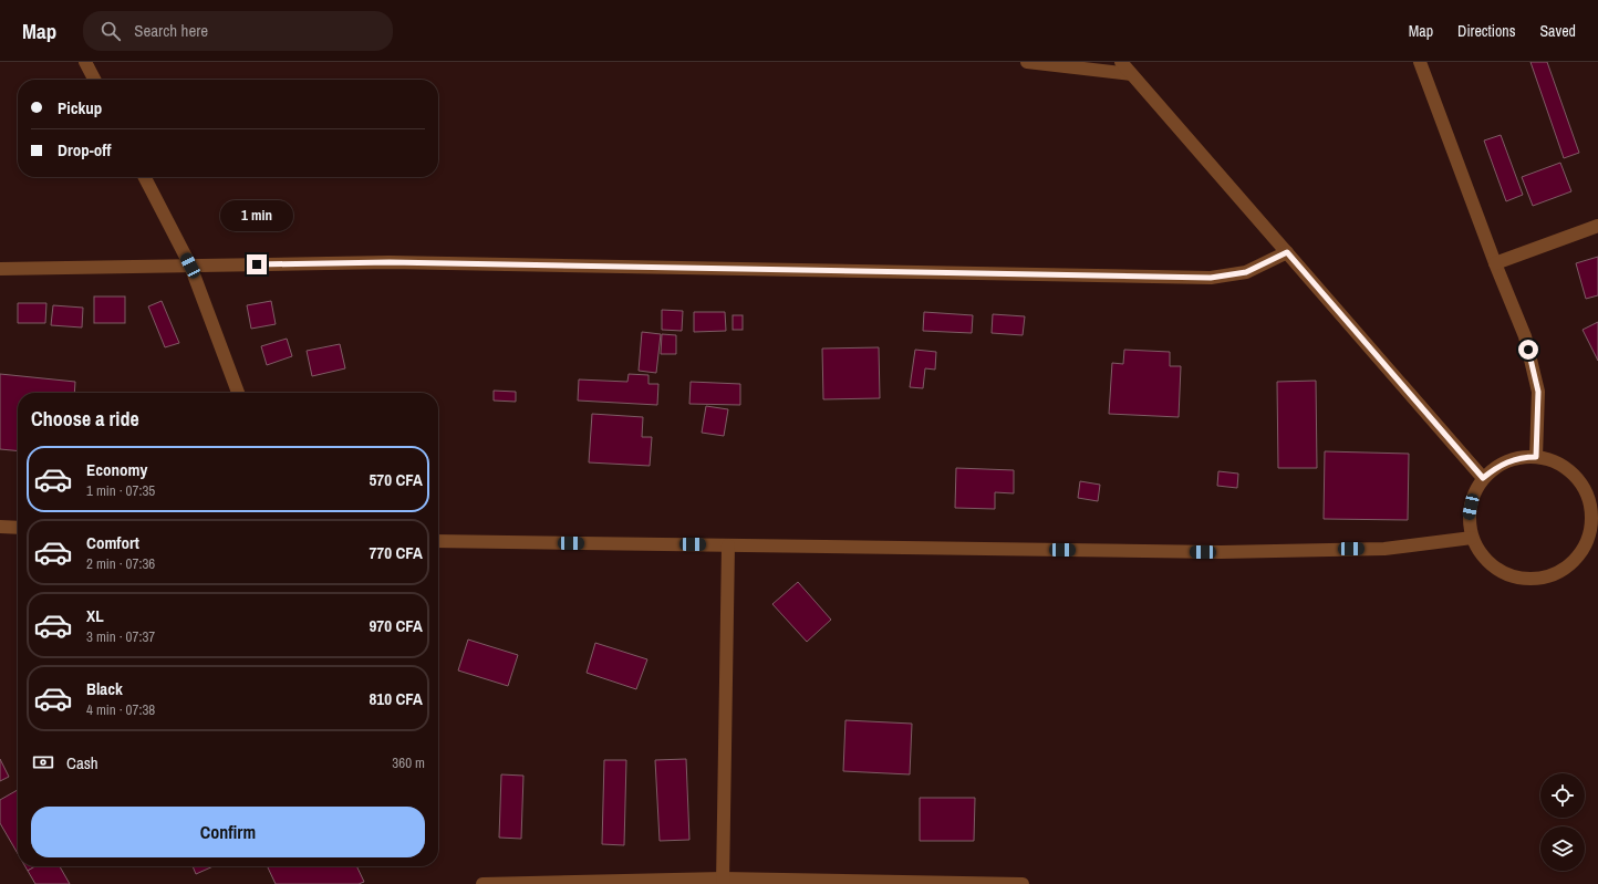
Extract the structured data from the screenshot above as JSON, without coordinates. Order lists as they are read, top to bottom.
{
  "page": {
    "header": "Map",
    "search": "Search here",
    "nav": ["Map", "Directions", "Saved"],
    "banner": ["Pickup", "Drop-off"],
    "bubble": "1 min",
    "heading": "Choose a ride",
    "list": [
      {
        "name": "Economy",
        "note": "1 min · 07:35",
        "value": "570 CFA"
      },
      {
        "name": "Comfort",
        "note": "2 min · 07:36",
        "value": "770 CFA"
      },
      {
        "name": "XL",
        "note": "3 min · 07:37",
        "value": "970 CFA"
      },
      {
        "name": "Black",
        "note": "4 min · 07:38",
        "value": "810 CFA"
      }
    ],
    "pay": ["Cash", "360 m"],
    "buttons": "Confirm"
  }
}
